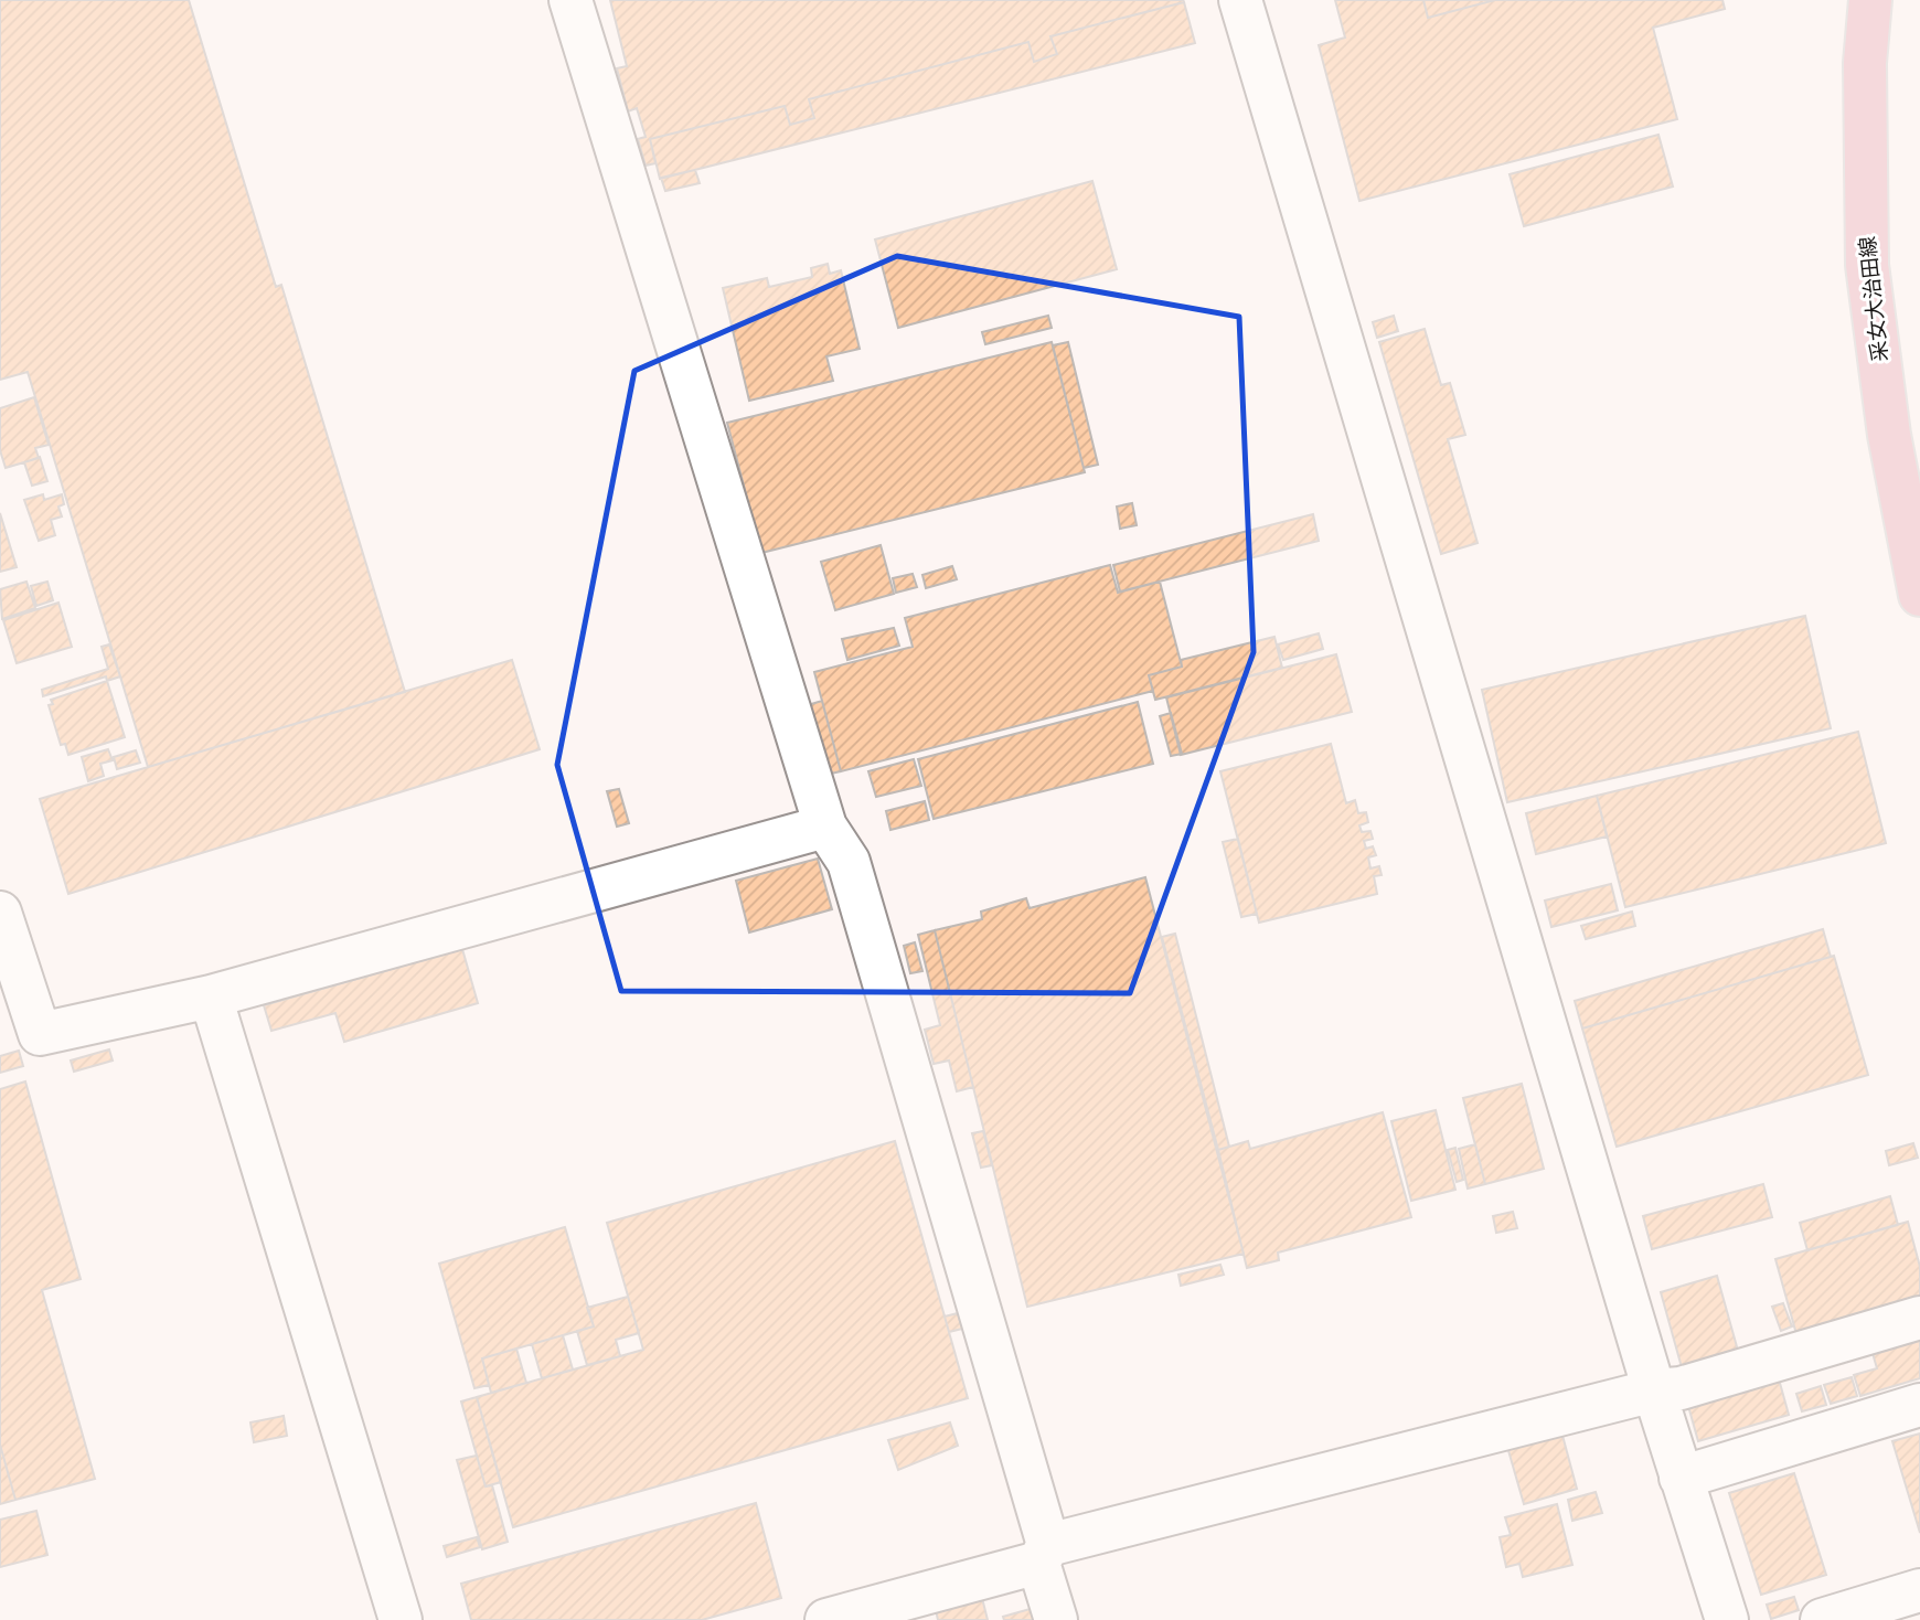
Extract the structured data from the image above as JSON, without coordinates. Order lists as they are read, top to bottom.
{
  "streets": {
    "main road": ["采女大治田線"]
  }
}
